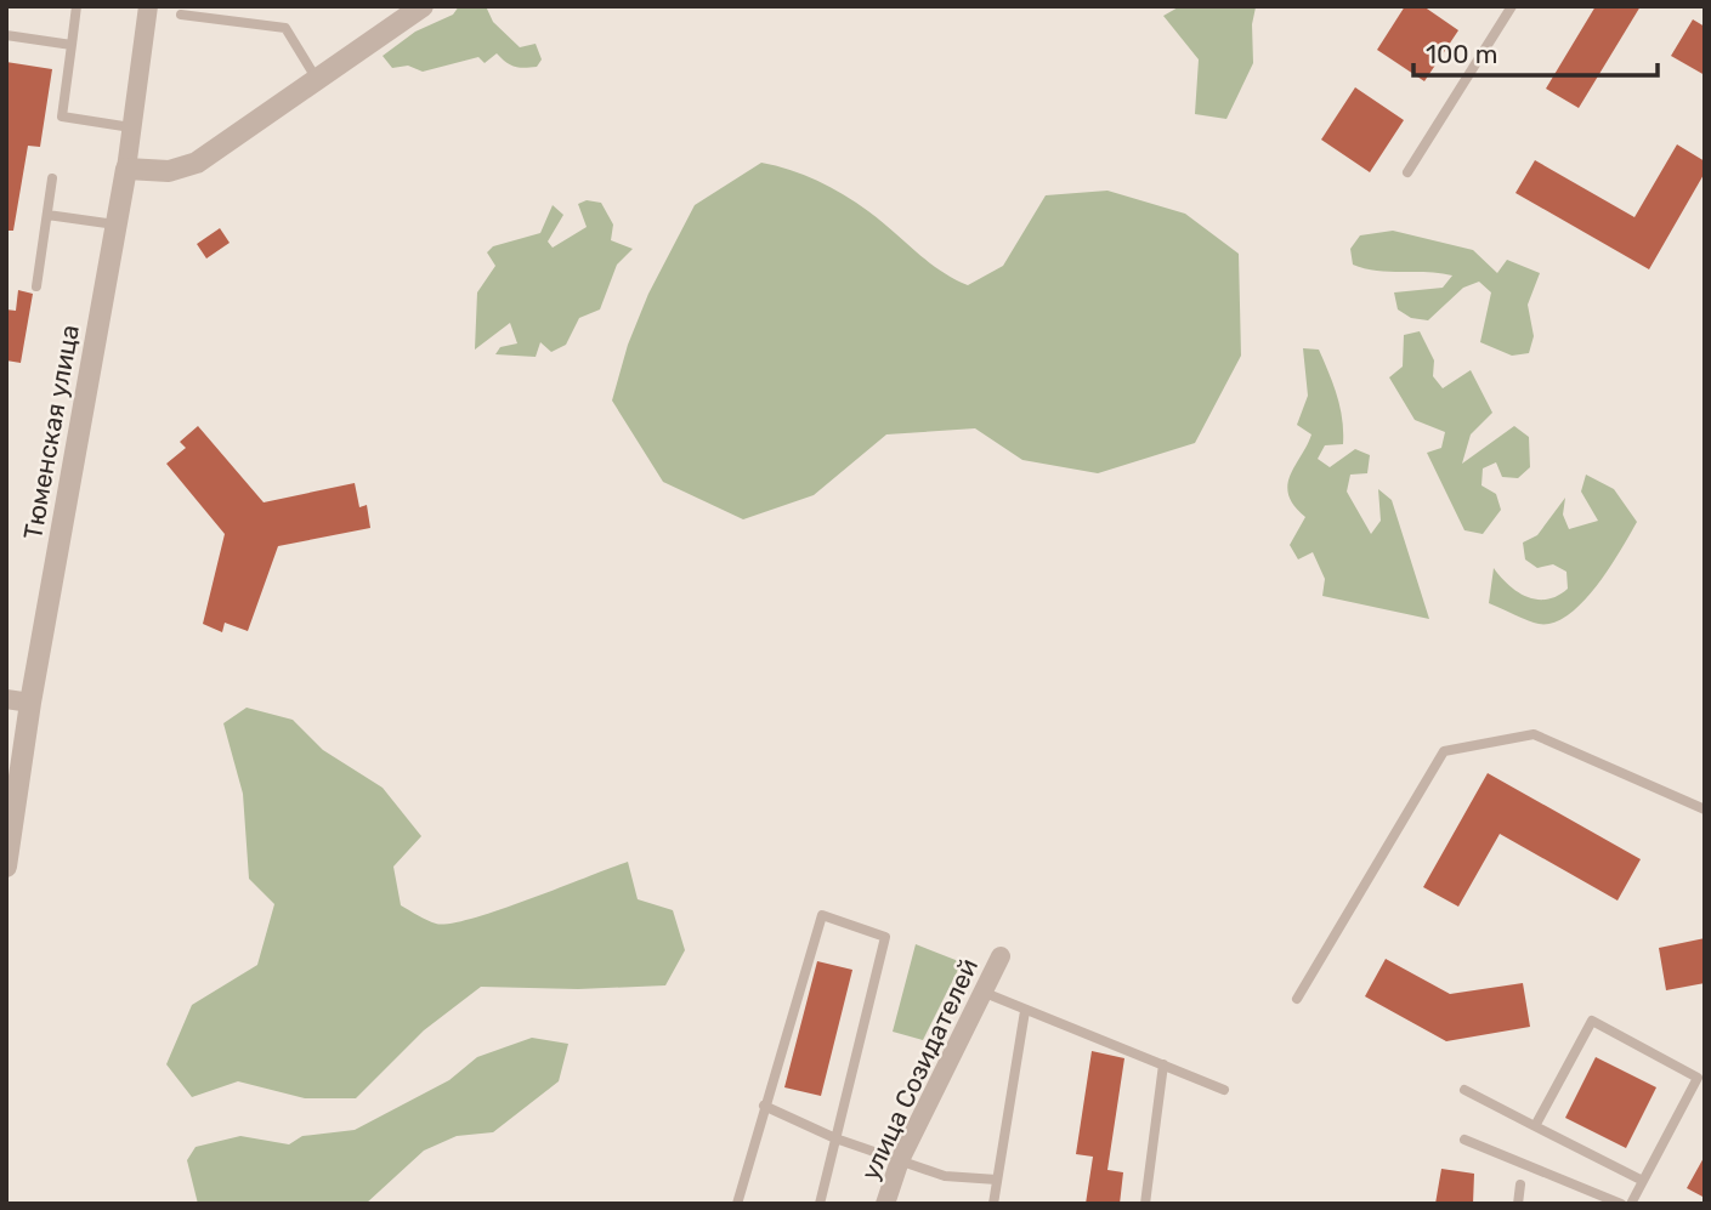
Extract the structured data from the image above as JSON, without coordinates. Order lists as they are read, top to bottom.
{
  "streets": {
    "street": ["Тюменская улица", "улица Созидателей"]
  },
  "scale_bar": "100 m"
}
